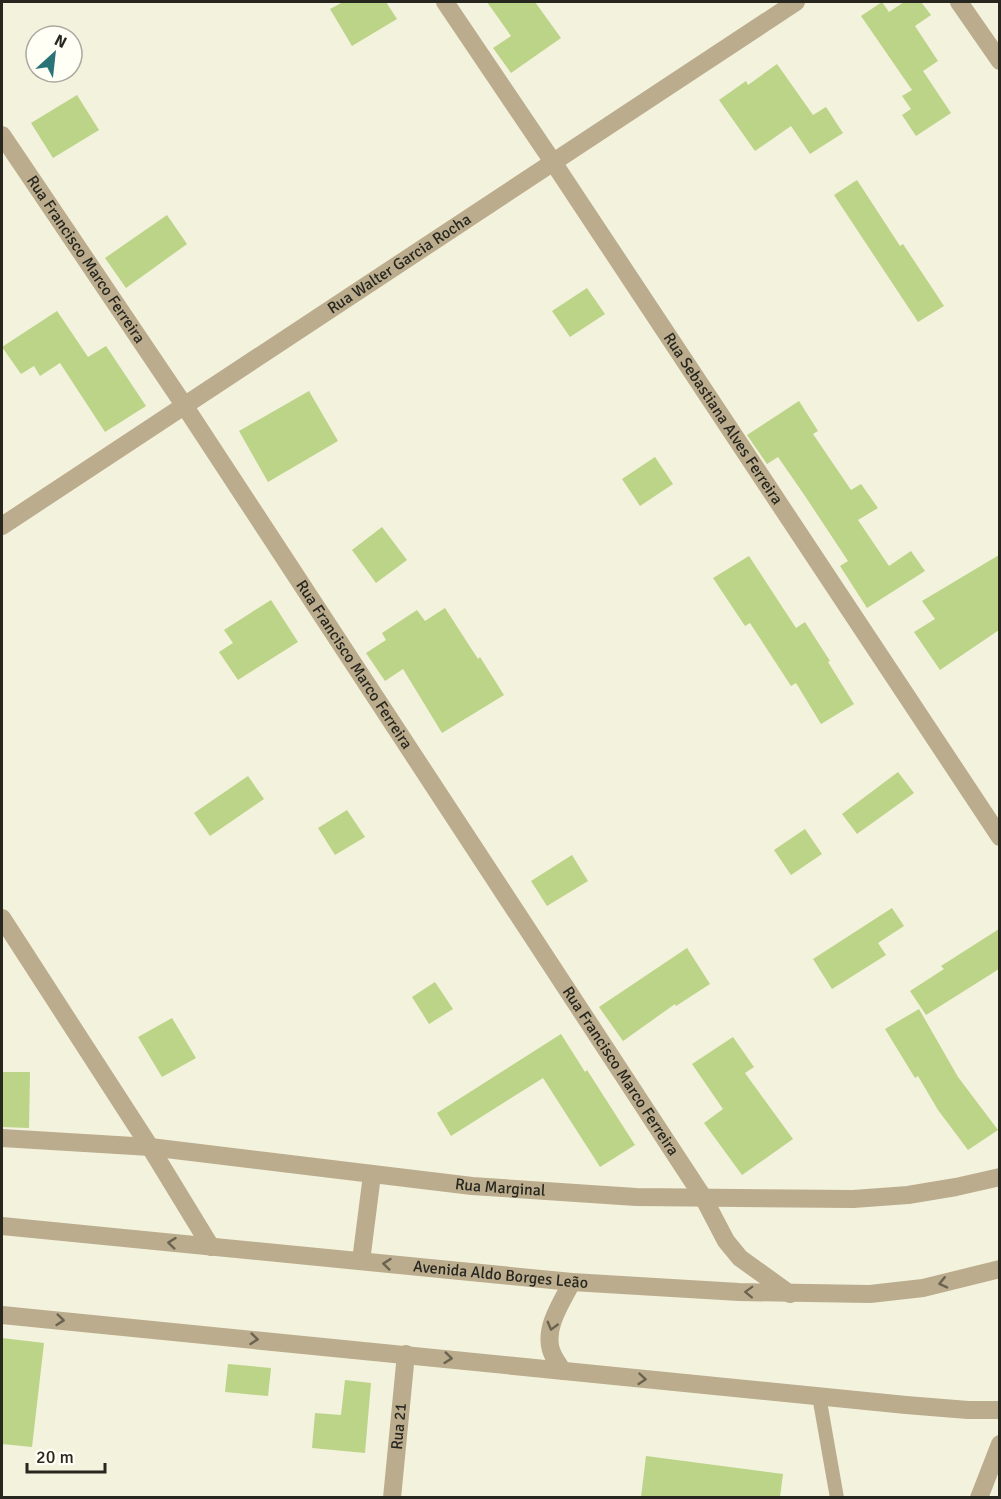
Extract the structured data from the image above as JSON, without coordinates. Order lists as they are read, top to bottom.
{
  "streets": {
    "street": [
      "Rua Francisco Marco Ferreira",
      "Rua Walter Garcia Rocha",
      "Rua Sebastiana Alves Ferreira",
      "Rua Marginal",
      "Avenida Aldo Borges Leão",
      "Rua 21"
    ]
  },
  "crossings": [
    ["Rua Francisco Marco Ferreira", "Rua Walter Garcia Rocha"],
    ["Rua Francisco Marco Ferreira", "Rua Marginal"],
    ["Rua Francisco Marco Ferreira", "Avenida Aldo Borges Leão"],
    ["Rua Walter Garcia Rocha", "Rua Sebastiana Alves Ferreira"]
  ],
  "scale_bar": "20 m",
  "north": "top right"
}
